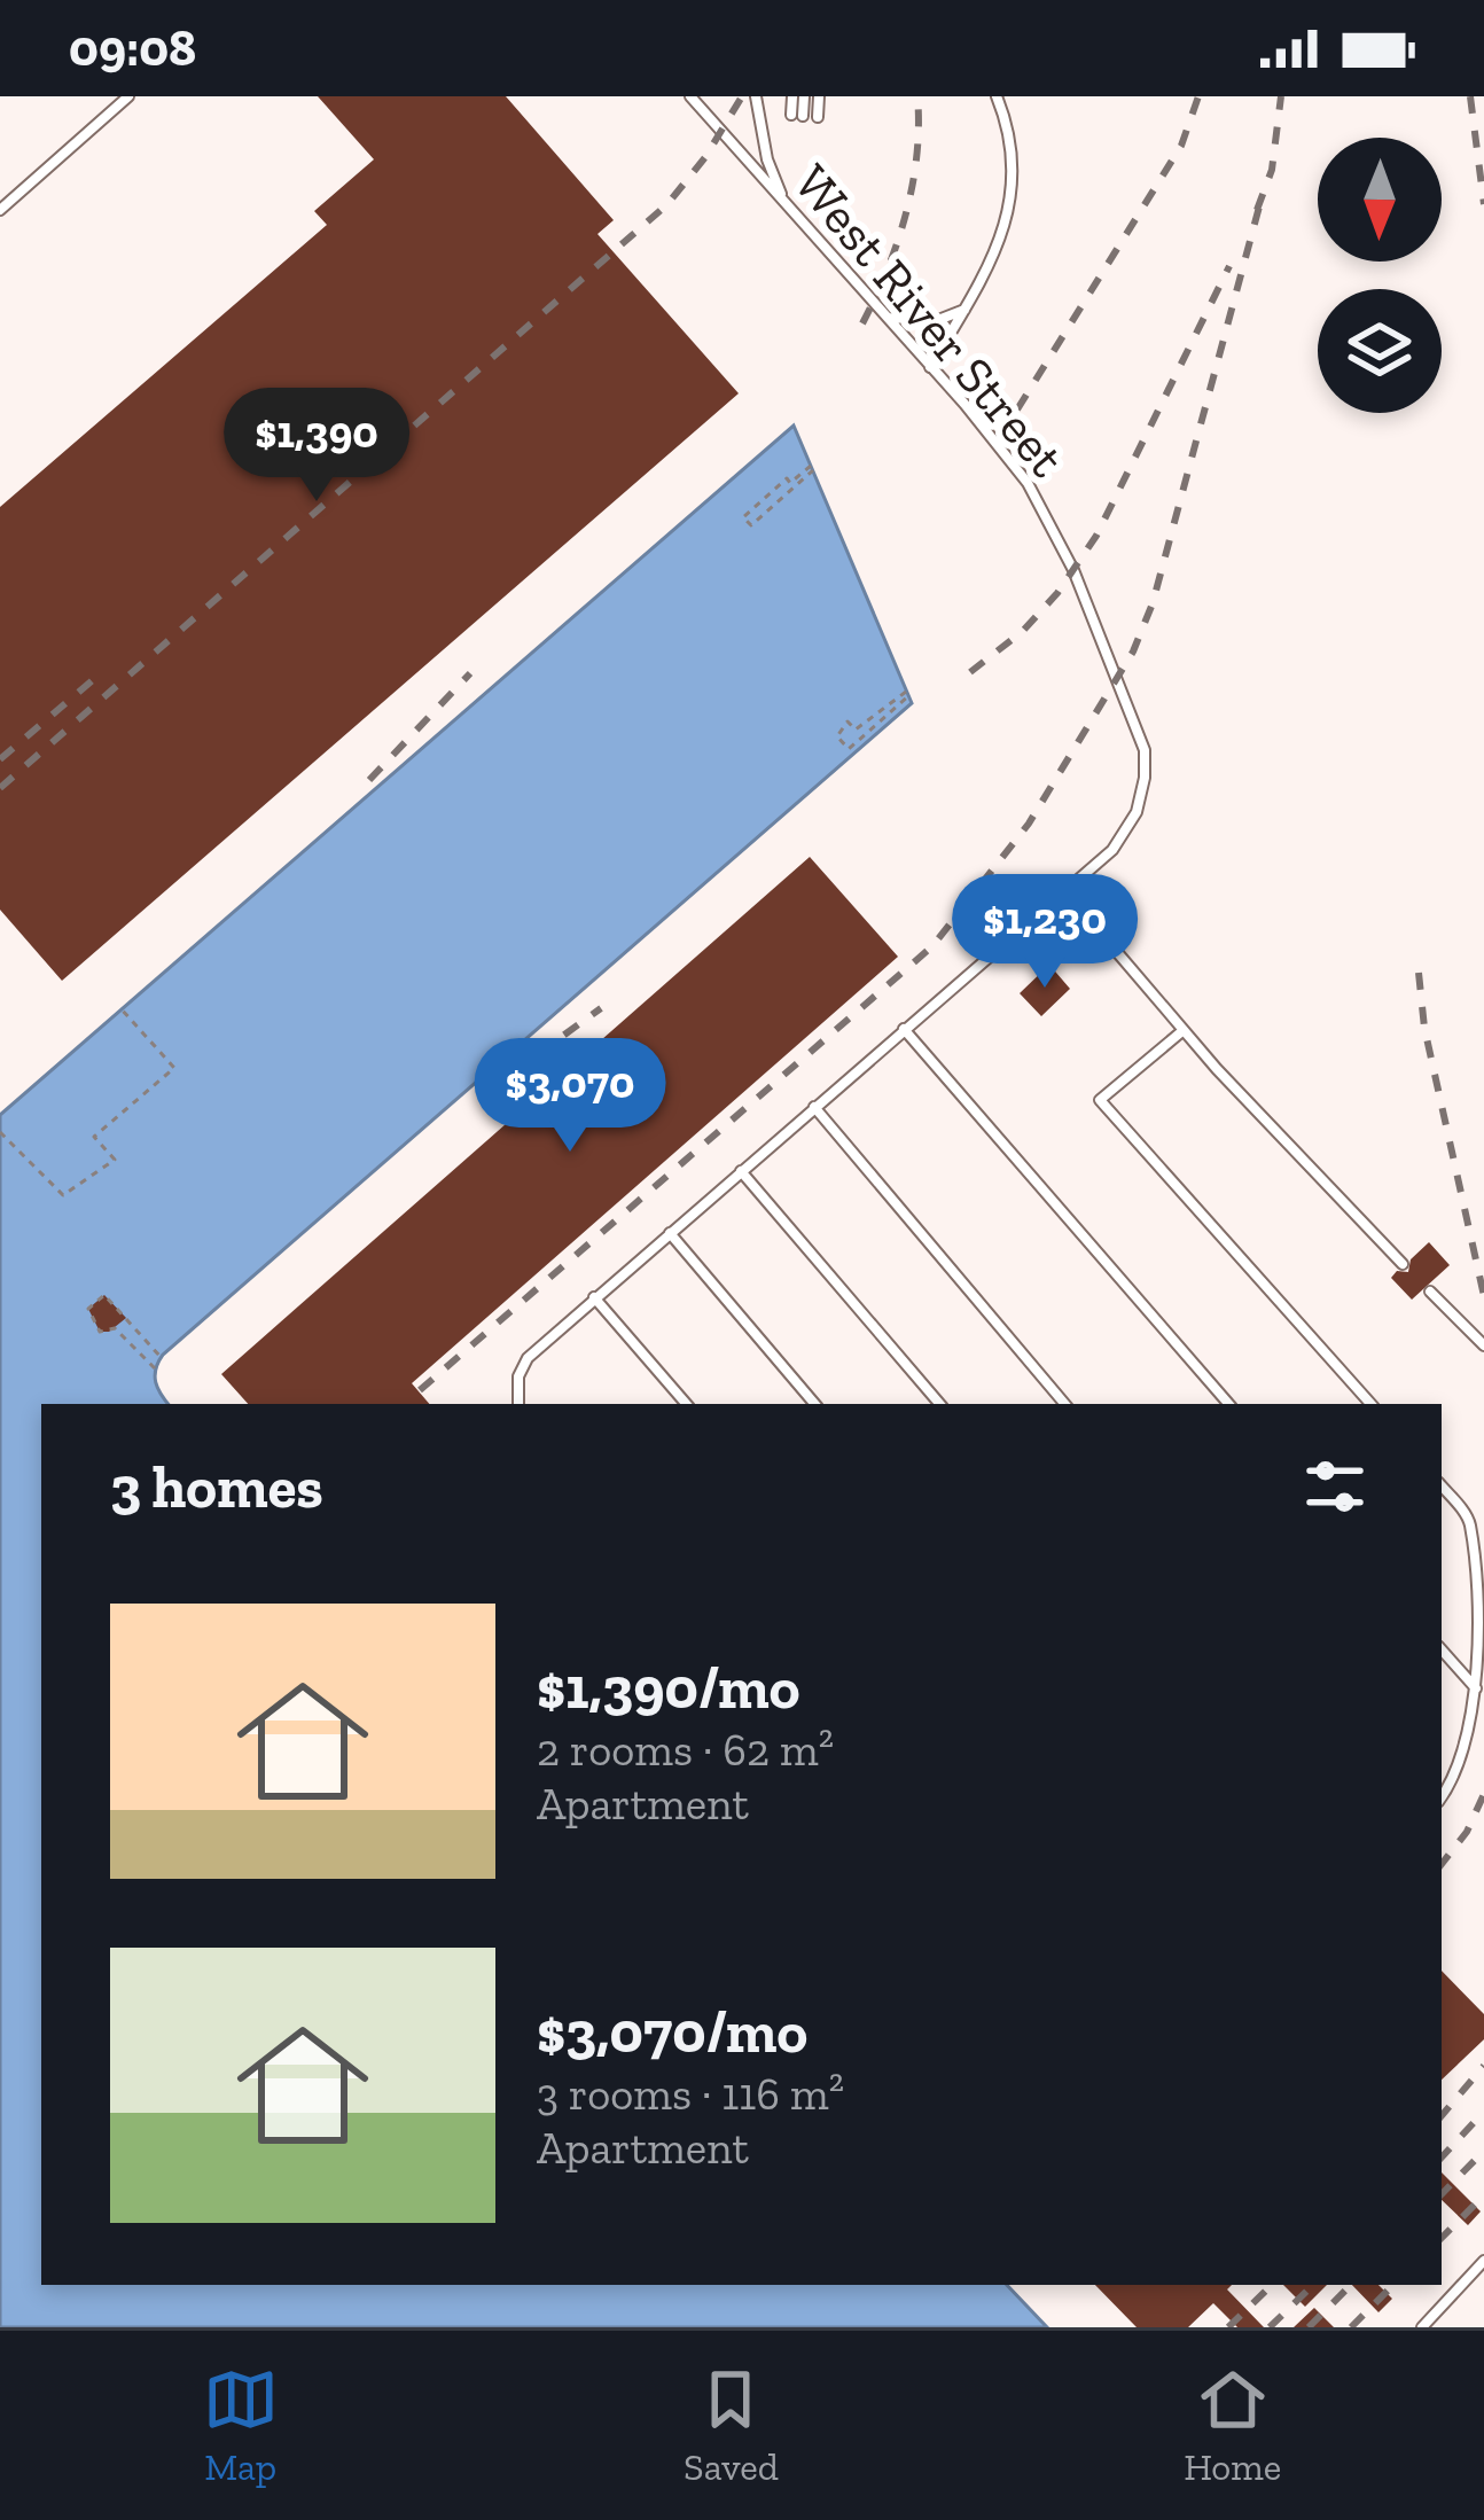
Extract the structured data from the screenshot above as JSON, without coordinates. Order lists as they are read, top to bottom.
{
  "streets": {
    "lane": ["West River Street"]
  },
  "north": "bottom",
  "page": {
    "status": "09:08",
    "price": ["$1,390", "$1,230", "$3,070"],
    "heading": "3 homes",
    "list": [
      {
        "name": "$1,390/mo",
        "note": "2 rooms · 62 m² · Apartment"
      },
      {
        "name": "$3,070/mo",
        "note": "3 rooms · 116 m² · Apartment"
      }
    ],
    "tabs": ["Map", "Saved", "Home"]
  }
}
